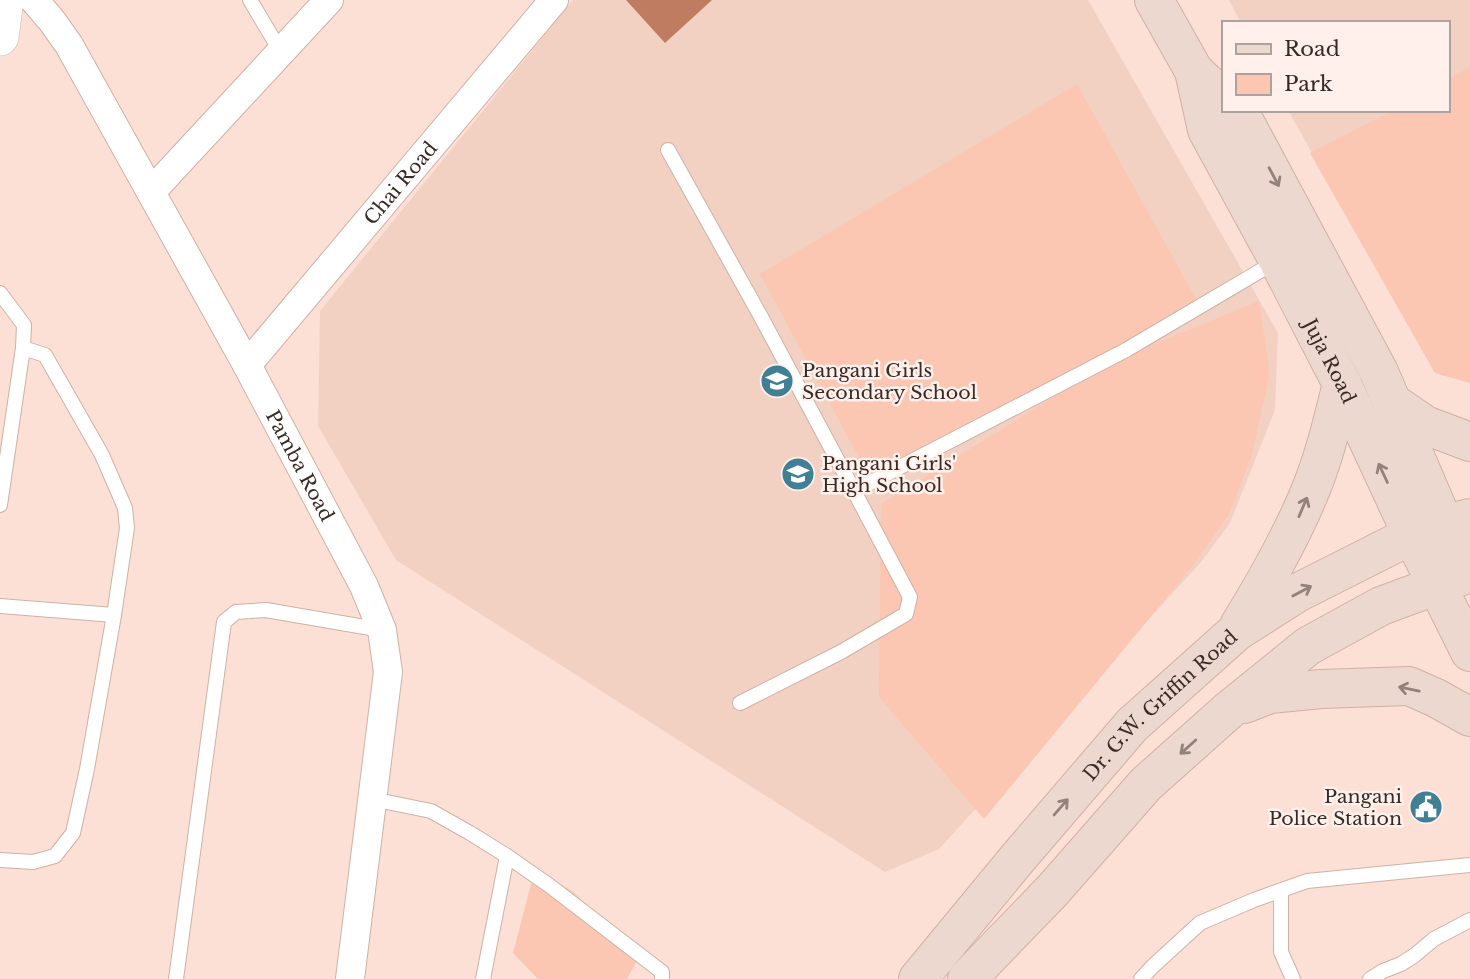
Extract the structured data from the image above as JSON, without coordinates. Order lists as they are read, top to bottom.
{
  "streets": {
    "main road": ["Juja Road", "Dr. G.W. Griffin Road"],
    "street": ["Chai Road", "Pamba Road"]
  },
  "crossings": [
    ["Chai Road", "Pamba Road"],
    ["Juja Road", "Dr. G.W. Griffin Road"]
  ],
  "places": {
    "school or university": ["Pangani Girls Secondary School", "Pangani Girls' High School"],
    "public building": ["Pangani Police Station"]
  },
  "legend": ["Road", "Park"]
}
